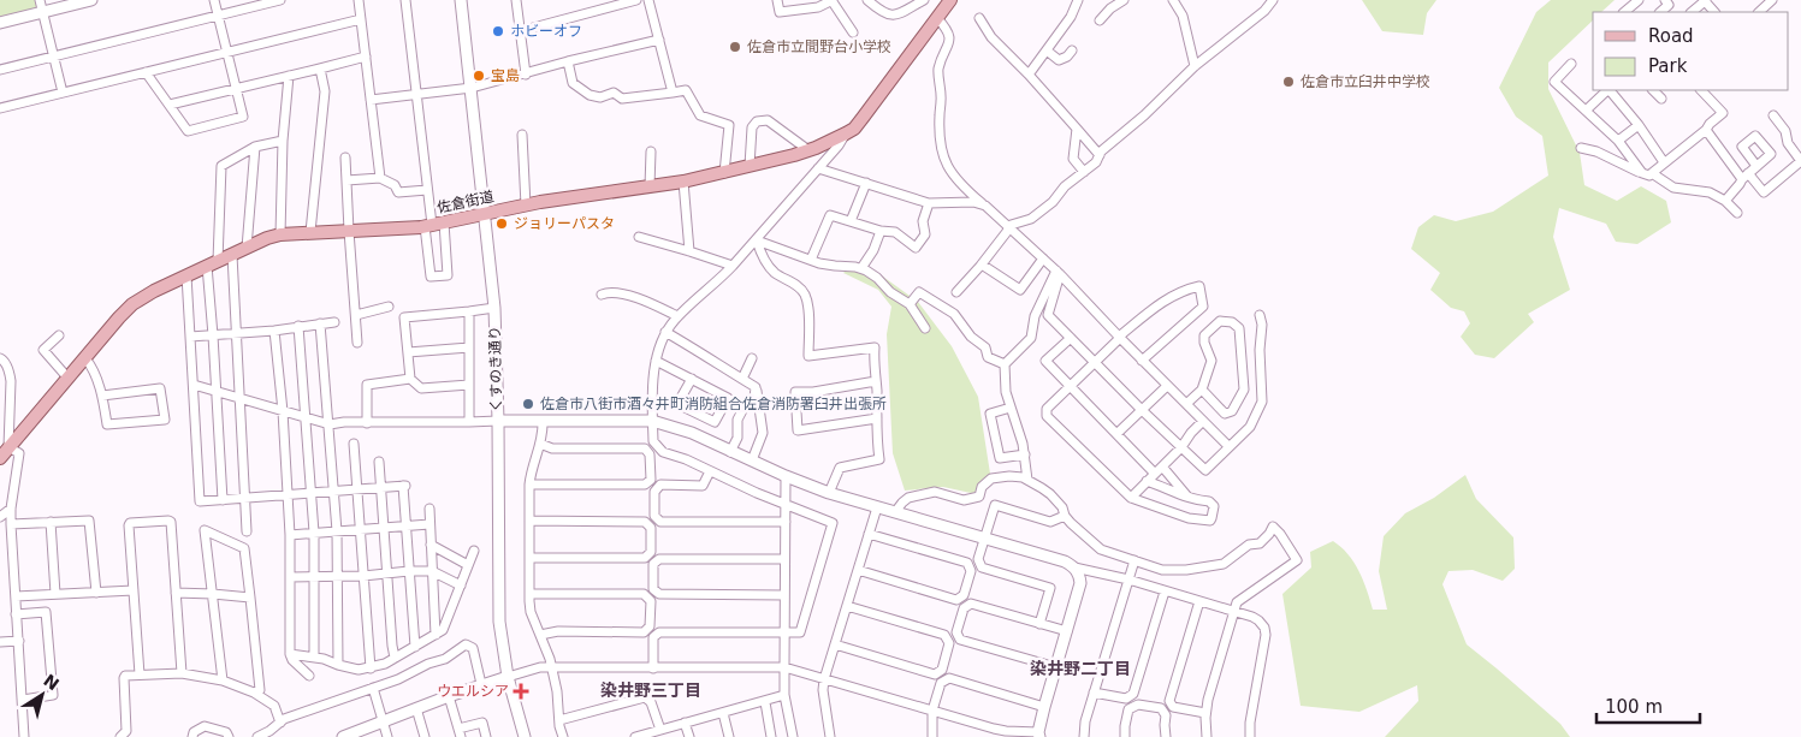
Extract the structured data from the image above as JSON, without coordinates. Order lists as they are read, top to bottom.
{
  "streets": {
    "main road": ["佐倉街道"],
    "street": ["くすのき通り"]
  },
  "crossings": [
    ["佐倉街道", "くすのき通り"]
  ],
  "districts": ["染井野二丁目", "染井野三丁目"],
  "places": {
    "other": [
      "ホビーオフ",
      "佐倉市立間野台小学校",
      "宝島",
      "佐倉市立臼井中学校",
      "ジョリーパスタ",
      "佐倉市八街市酒々井町消防組合佐倉消防署臼井出張所"
    ],
    "health": ["ウエルシア"]
  },
  "legend": ["Road", "Park"],
  "scale_bar": "100 m",
  "north": "top right"
}
